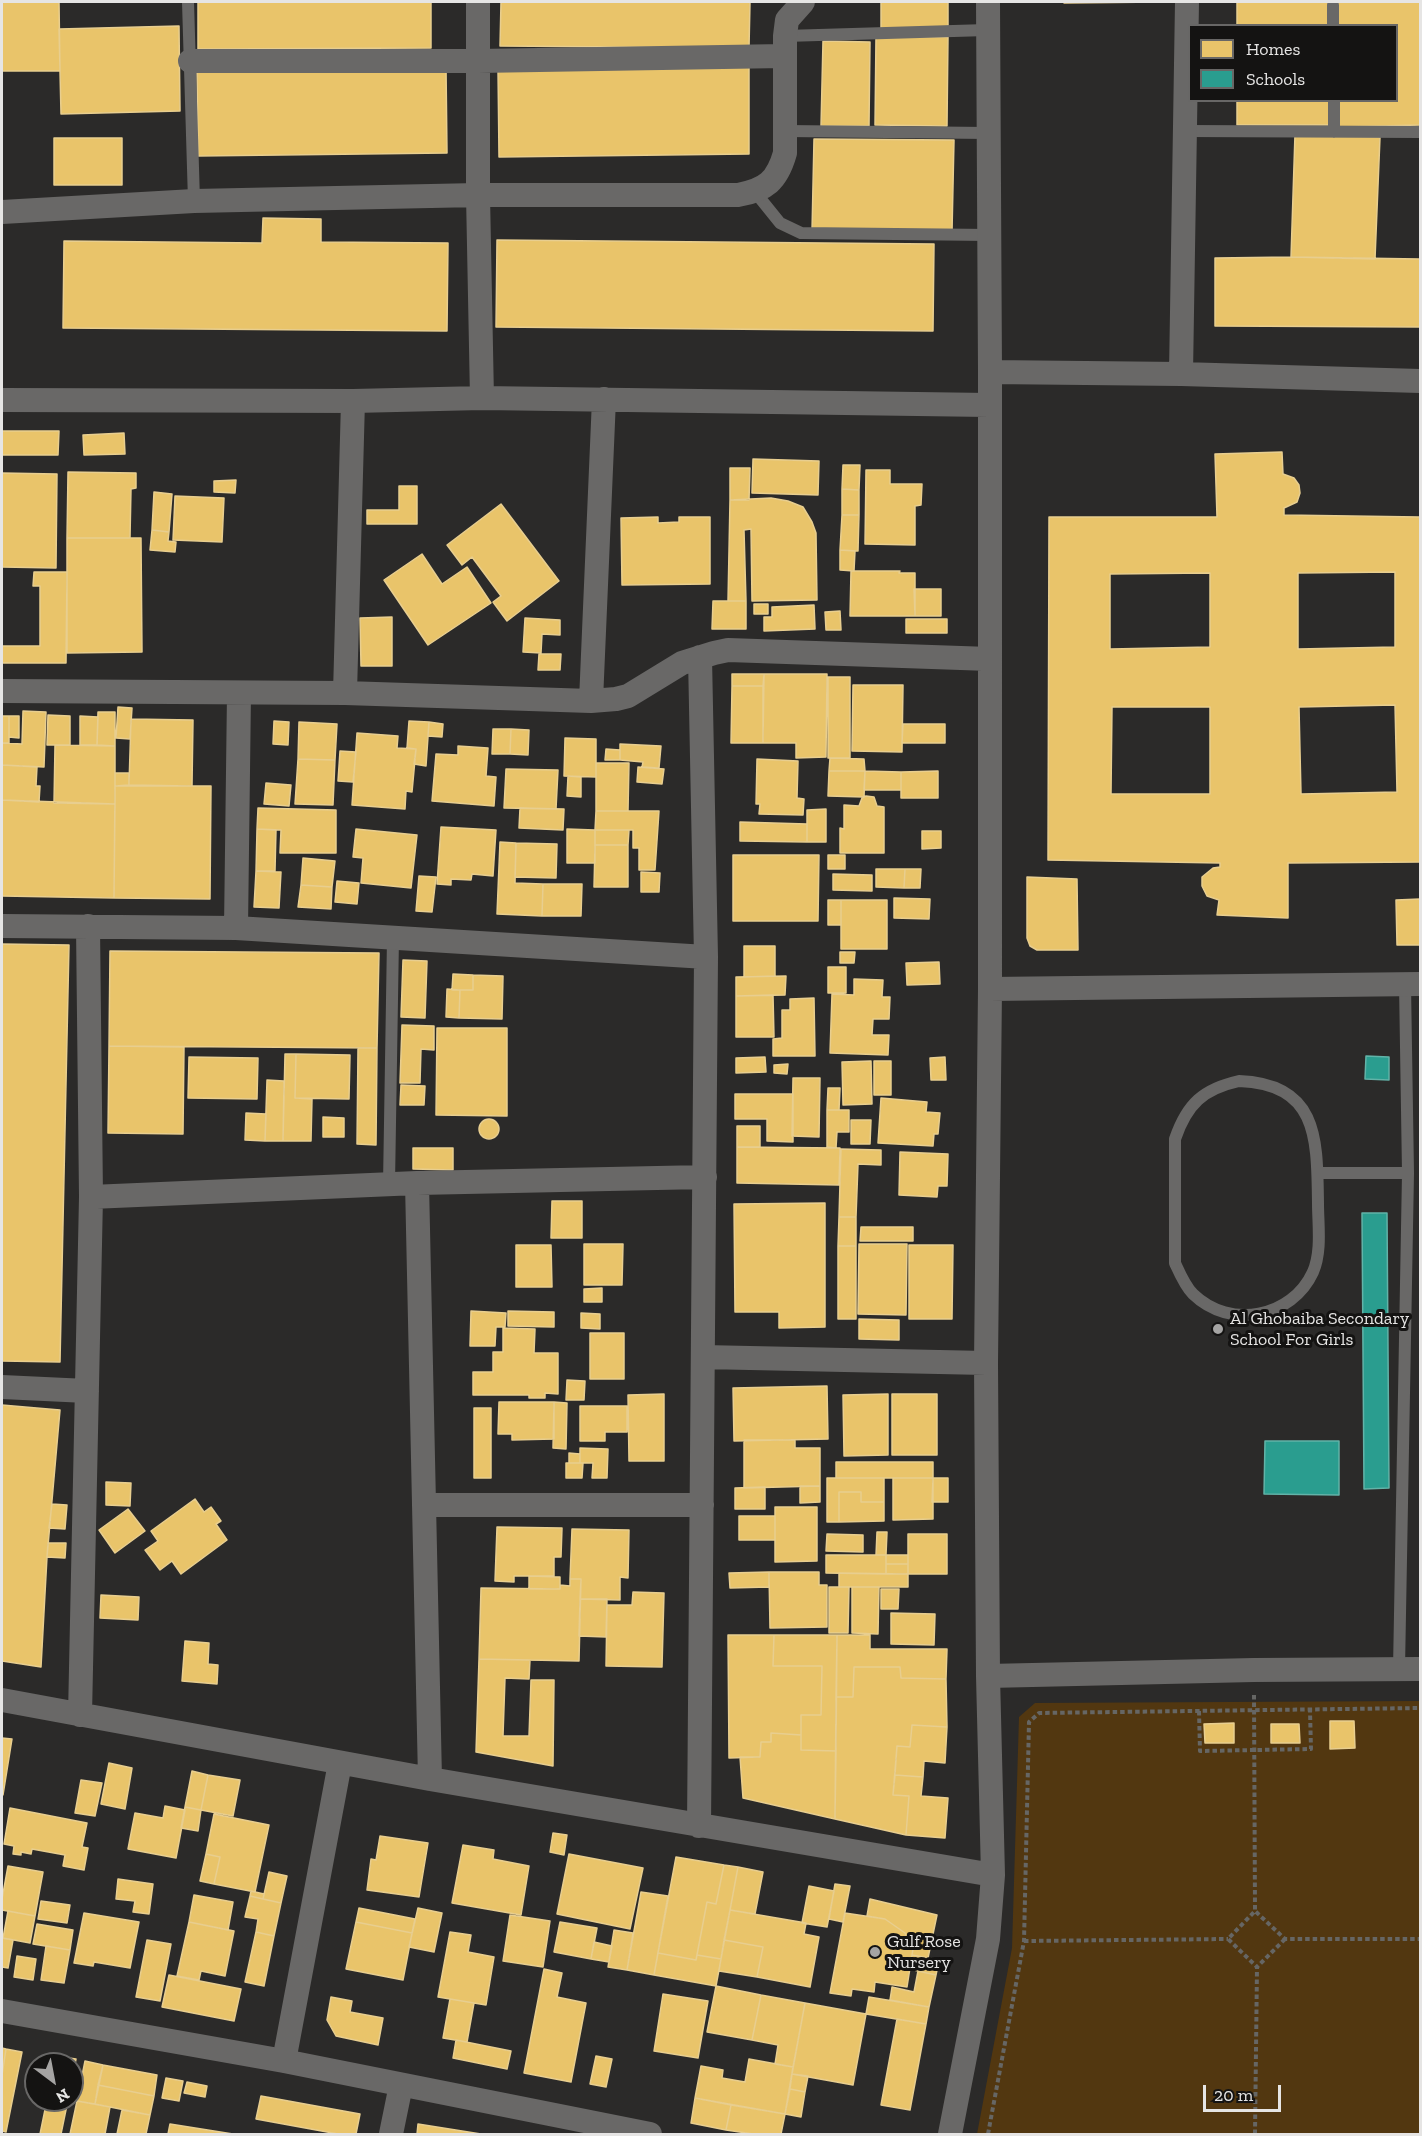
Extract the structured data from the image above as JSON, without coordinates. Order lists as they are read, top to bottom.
{
  "places": ["Al Ghobaiba Secondary School For Girls", "Gulf Rose Nursery"],
  "legend": ["Homes", "Schools"],
  "scale_bar": "20 m",
  "north": "bottom right"
}
